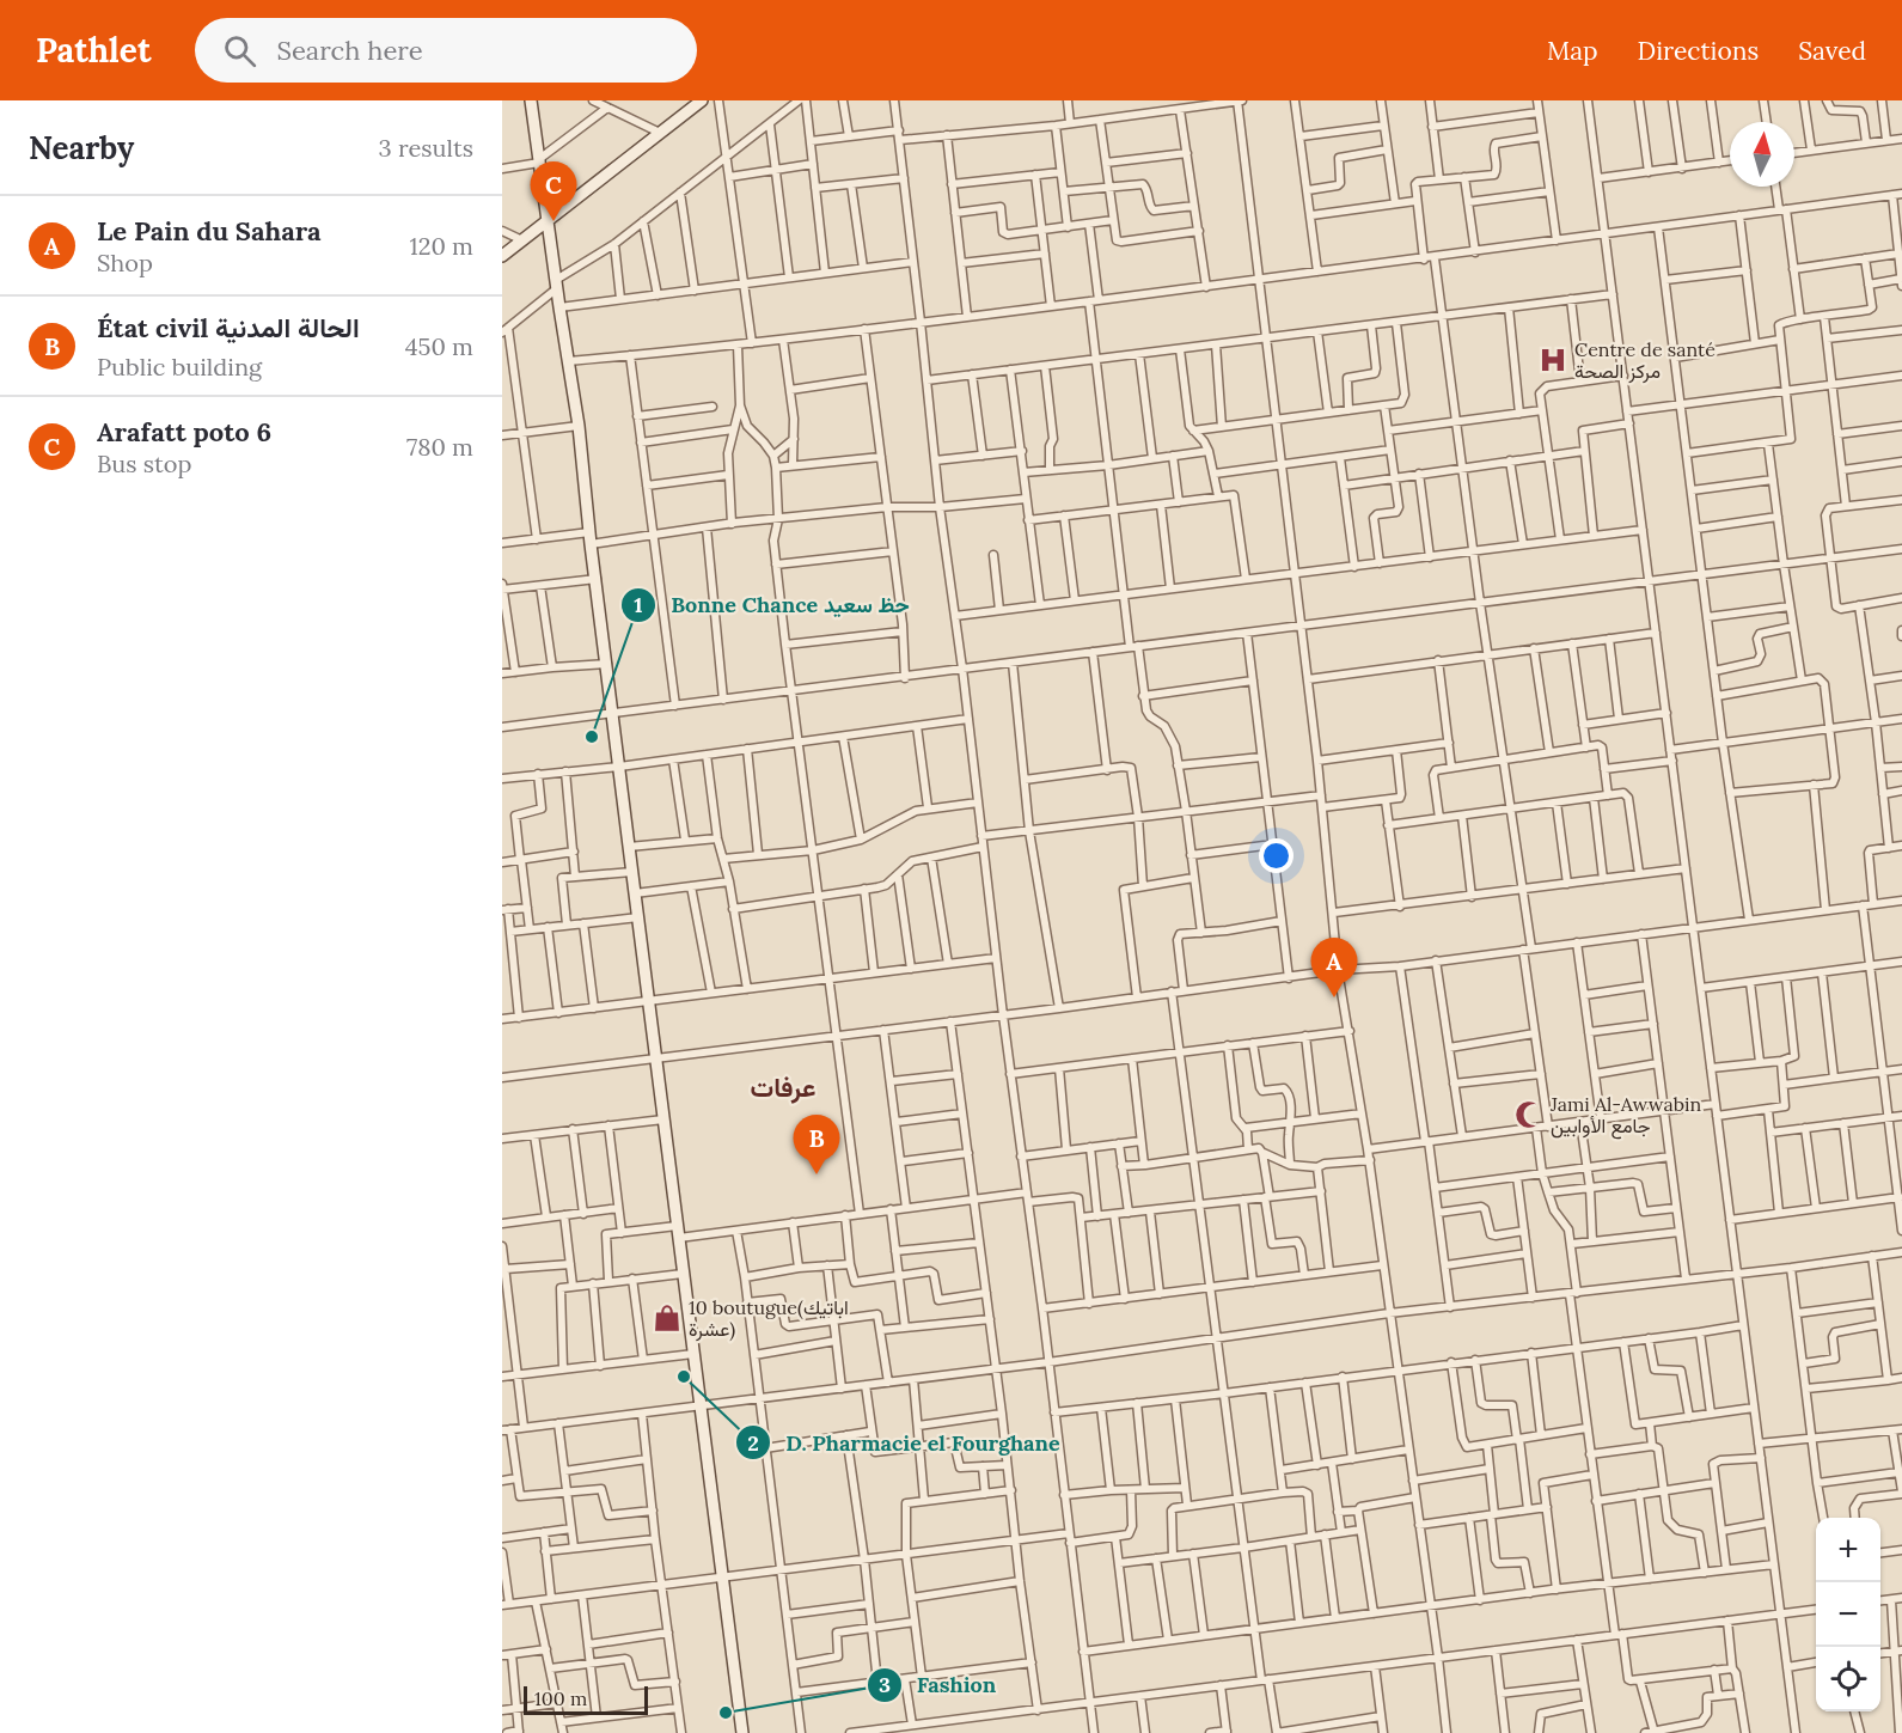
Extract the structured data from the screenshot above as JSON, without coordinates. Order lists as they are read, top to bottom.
{
  "districts": ["عرفات"],
  "places": {
    "hospital": ["Centre de santé مركز الصحة"],
    "other": ["Bonne Chance حظ سعيد", "D. Pharmacie el Fourghane", "Fashion"],
    "mosque": ["Jami Al-Awwabin جامع الأوابين"],
    "shop": ["10 boutugue(اباتيك عشرة)"]
  },
  "scale_bar": "100 m",
  "north": "top",
  "page": {
    "header": "Pathlet",
    "search": "Search here",
    "nav": ["Map", "Directions", "Saved"],
    "heading": ["Nearby", "3 results"],
    "pins": ["C", "A", "B"],
    "list": [
      {
        "mark": "A",
        "name": "Le Pain du Sahara",
        "note": "Shop",
        "value": "120 m"
      },
      {
        "mark": "B",
        "name": "État civil الحالة المدنية",
        "note": "Public building",
        "value": "450 m"
      },
      {
        "mark": "C",
        "name": "Arafatt poto 6",
        "note": "Bus stop",
        "value": "780 m"
      }
    ],
    "map_buttons": ["+", "−"],
    "scale": "100 m"
  }
}
